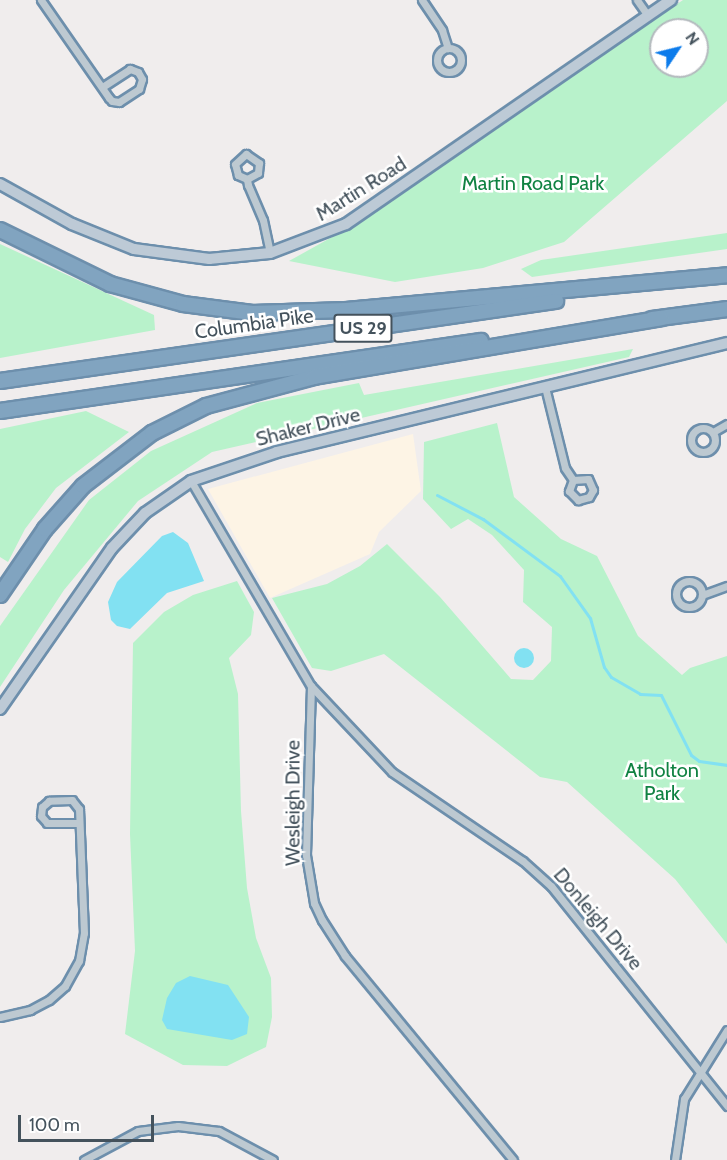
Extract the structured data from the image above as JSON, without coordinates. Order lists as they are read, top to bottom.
{
  "streets": {
    "highway": ["Columbia Pike", "US 29"],
    "street": [
      "Martin Road",
      "Shaker Drive",
      "Wesleigh Drive",
      "Donleigh Drive"
    ]
  },
  "crossings": [
    ["Wesleigh Drive", "Donleigh Drive"]
  ],
  "parks": ["Martin Road Park", "Atholton Park"],
  "scale_bar": "100 m",
  "north": "top right"
}
